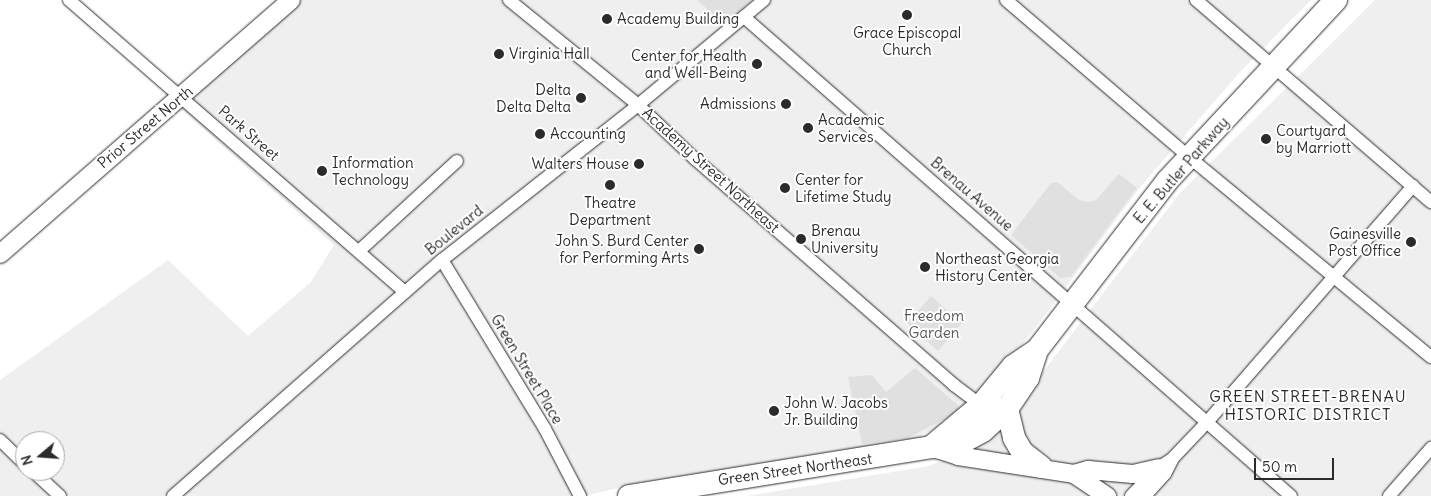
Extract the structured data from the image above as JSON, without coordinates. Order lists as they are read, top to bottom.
{
  "streets": {
    "highway": ["E. E. Butler Parkway", "Green Street Northeast"],
    "street": [
      "Prior Street North",
      "Park Street",
      "Academy Street Northeast",
      "Brenau Avenue",
      "Boulevard",
      "Green Street Place"
    ]
  },
  "crossings": [
    ["Prior Street North", "Park Street"],
    ["Park Street", "Boulevard"],
    ["Academy Street Northeast", "E. E. Butler Parkway"],
    ["Academy Street Northeast", "Boulevard"],
    ["E. E. Butler Parkway", "Brenau Avenue"],
    ["E. E. Butler Parkway", "Green Street Northeast"],
    ["Brenau Avenue", "Boulevard"],
    ["Boulevard", "Green Street Place"]
  ],
  "districts": ["GREEN STREET-BRENAU HISTORIC DISTRICT"],
  "parks": ["Freedom Garden"],
  "places": [
    "Grace Episcopal Church",
    "Academy Building",
    "Virginia Hall",
    "Center for Health and Well-Being",
    "Delta Delta Delta",
    "Admissions",
    "Academic Services",
    "Accounting",
    "Courtyard by Marriott",
    "Walters House",
    "Information Technology",
    "Theatre Department",
    "Center for Lifetime Study",
    "Brenau University",
    "Gainesville Post Office",
    "John S. Burd Center for Performing Arts",
    "Northeast Georgia History Center",
    "John W. Jacobs Jr. Building"
  ],
  "scale_bar": "50 m",
  "north": "left"
}
